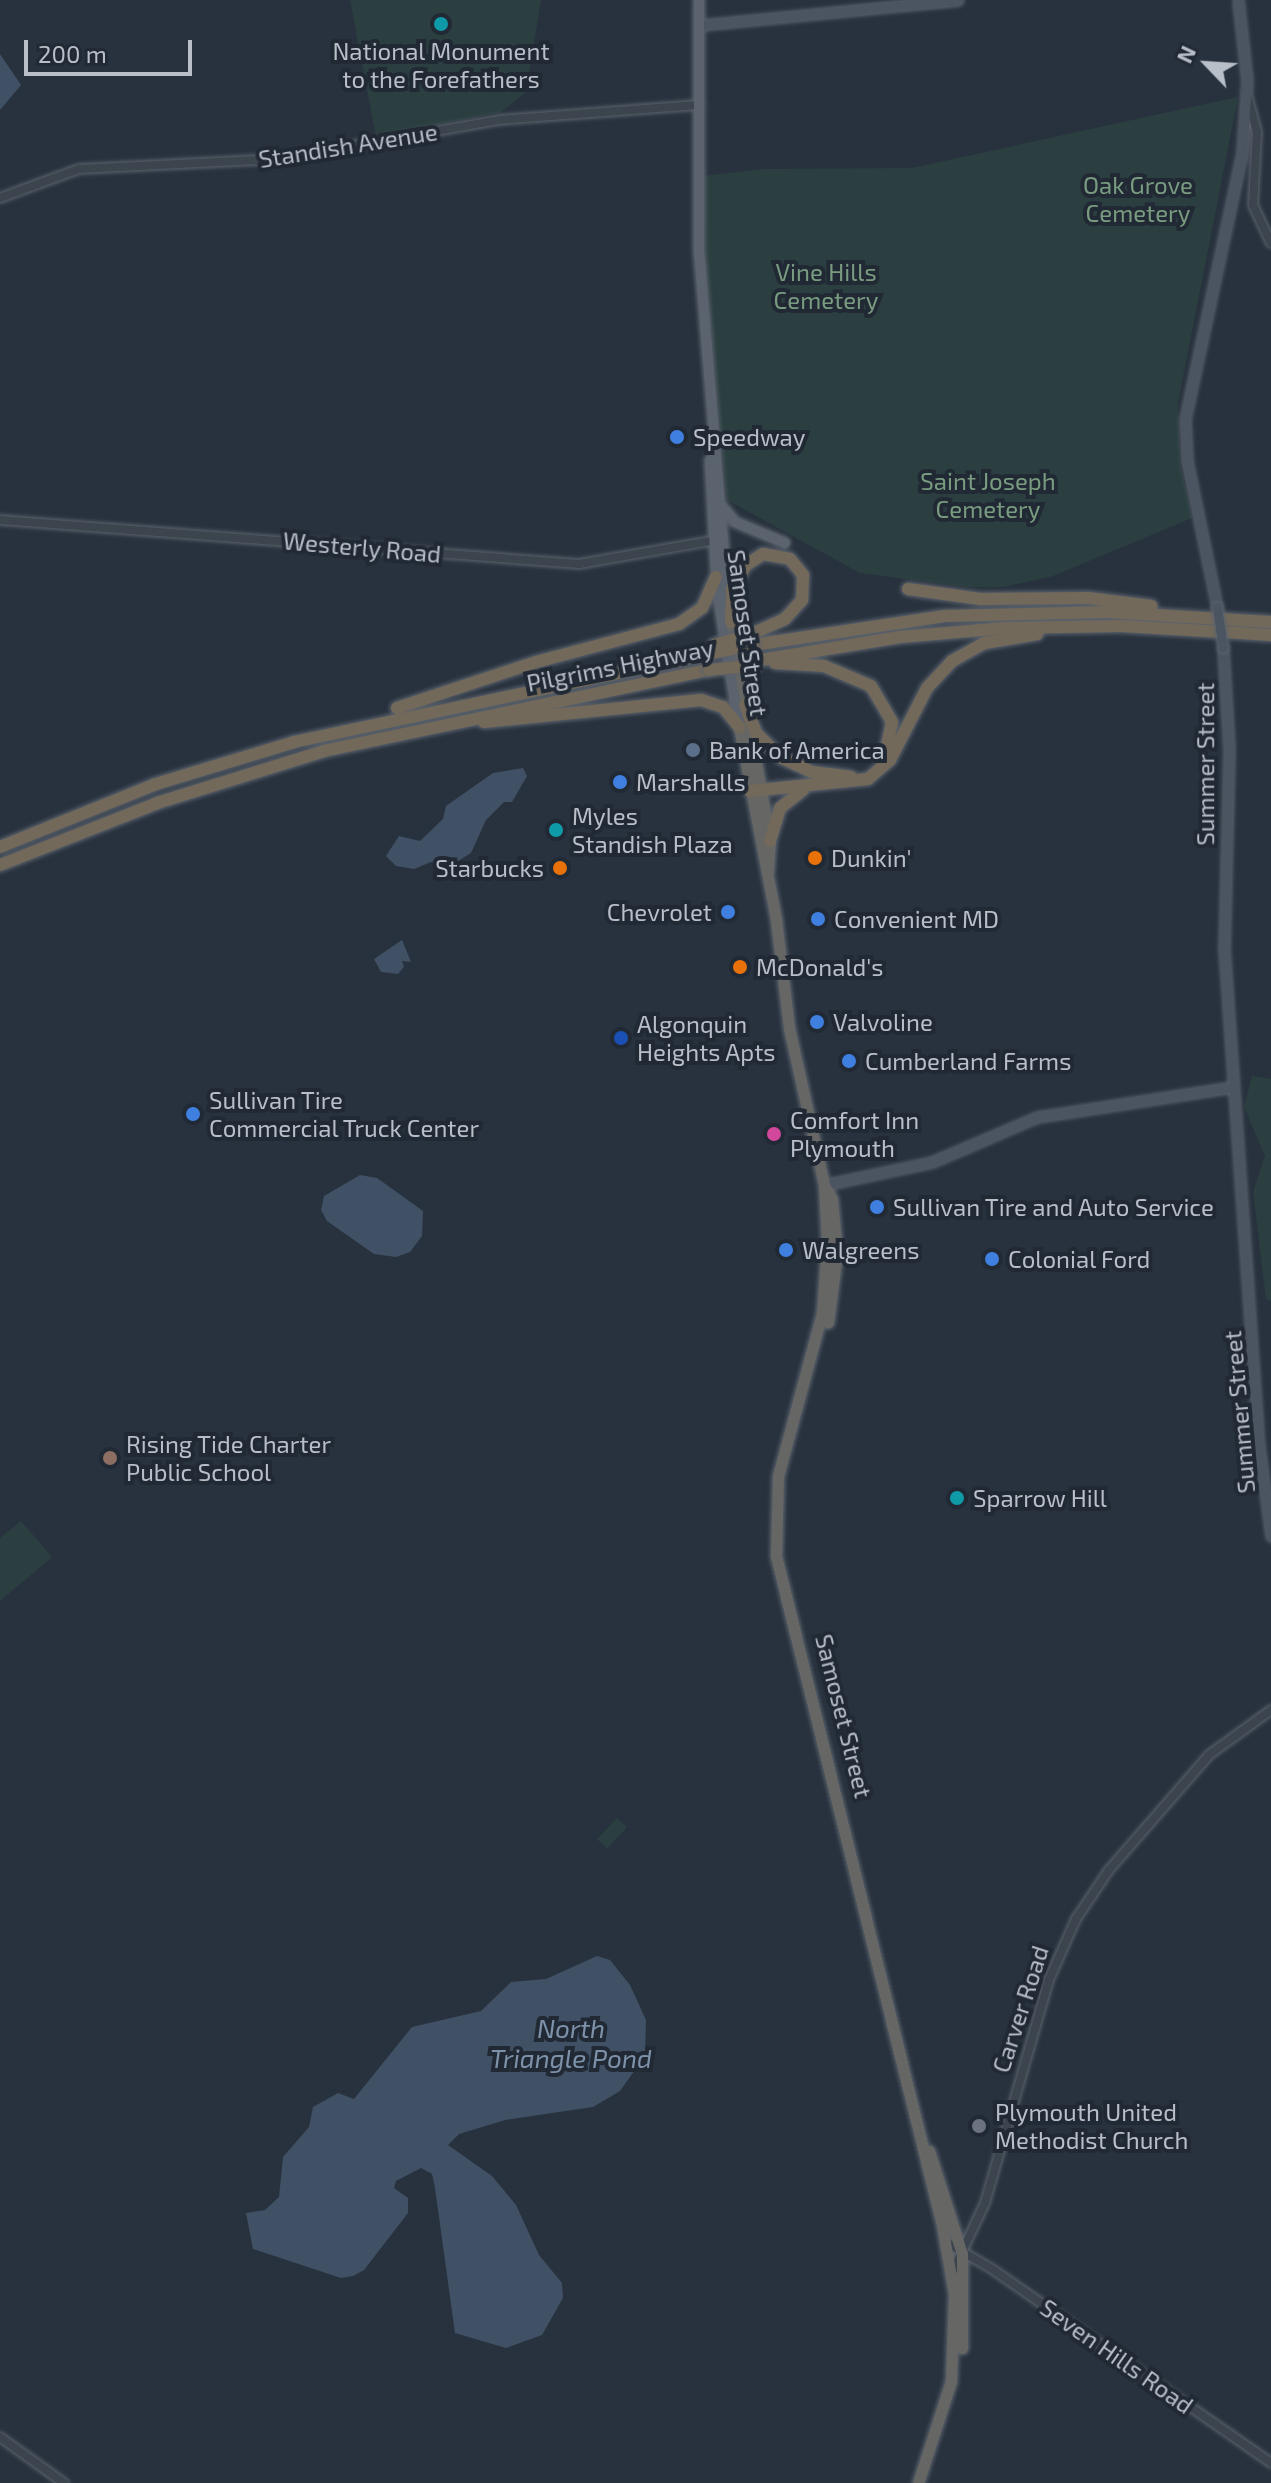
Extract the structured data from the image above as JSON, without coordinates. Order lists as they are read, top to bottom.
{
  "streets": {
    "highway": ["Samoset Street", "Pilgrims Highway", "Carver Road"],
    "main road": ["Summer Street"],
    "street": ["Standish Avenue", "Westerly Road", "Seven Hills Road"]
  },
  "crossings": [
    ["Standish Avenue", "Samoset Street"],
    ["Westerly Road", "Samoset Street"],
    ["Samoset Street", "Carver Road"],
    ["Samoset Street", "Seven Hills Road"],
    ["Carver Road", "Seven Hills Road"]
  ],
  "water": ["North Triangle Pond"],
  "parks": ["Oak Grove Cemetery", "Vine Hills Cemetery", "Saint Joseph Cemetery"],
  "places": [
    "National Monument to the Forefathers",
    "Speedway",
    "Bank of America",
    "Marshalls",
    "Myles Standish Plaza",
    "Dunkin'",
    "Starbucks",
    "Chevrolet",
    "Convenient MD",
    "McDonald's",
    "Valvoline",
    "Algonquin Heights Apts",
    "Cumberland Farms",
    "Sullivan Tire Commercial Truck Center",
    "Comfort Inn Plymouth",
    "Sullivan Tire and Auto Service",
    "Walgreens",
    "Colonial Ford",
    "Rising Tide Charter Public School",
    "Sparrow Hill",
    "Plymouth United Methodist Church"
  ],
  "scale_bar": "200 m",
  "north": "top left"
}
